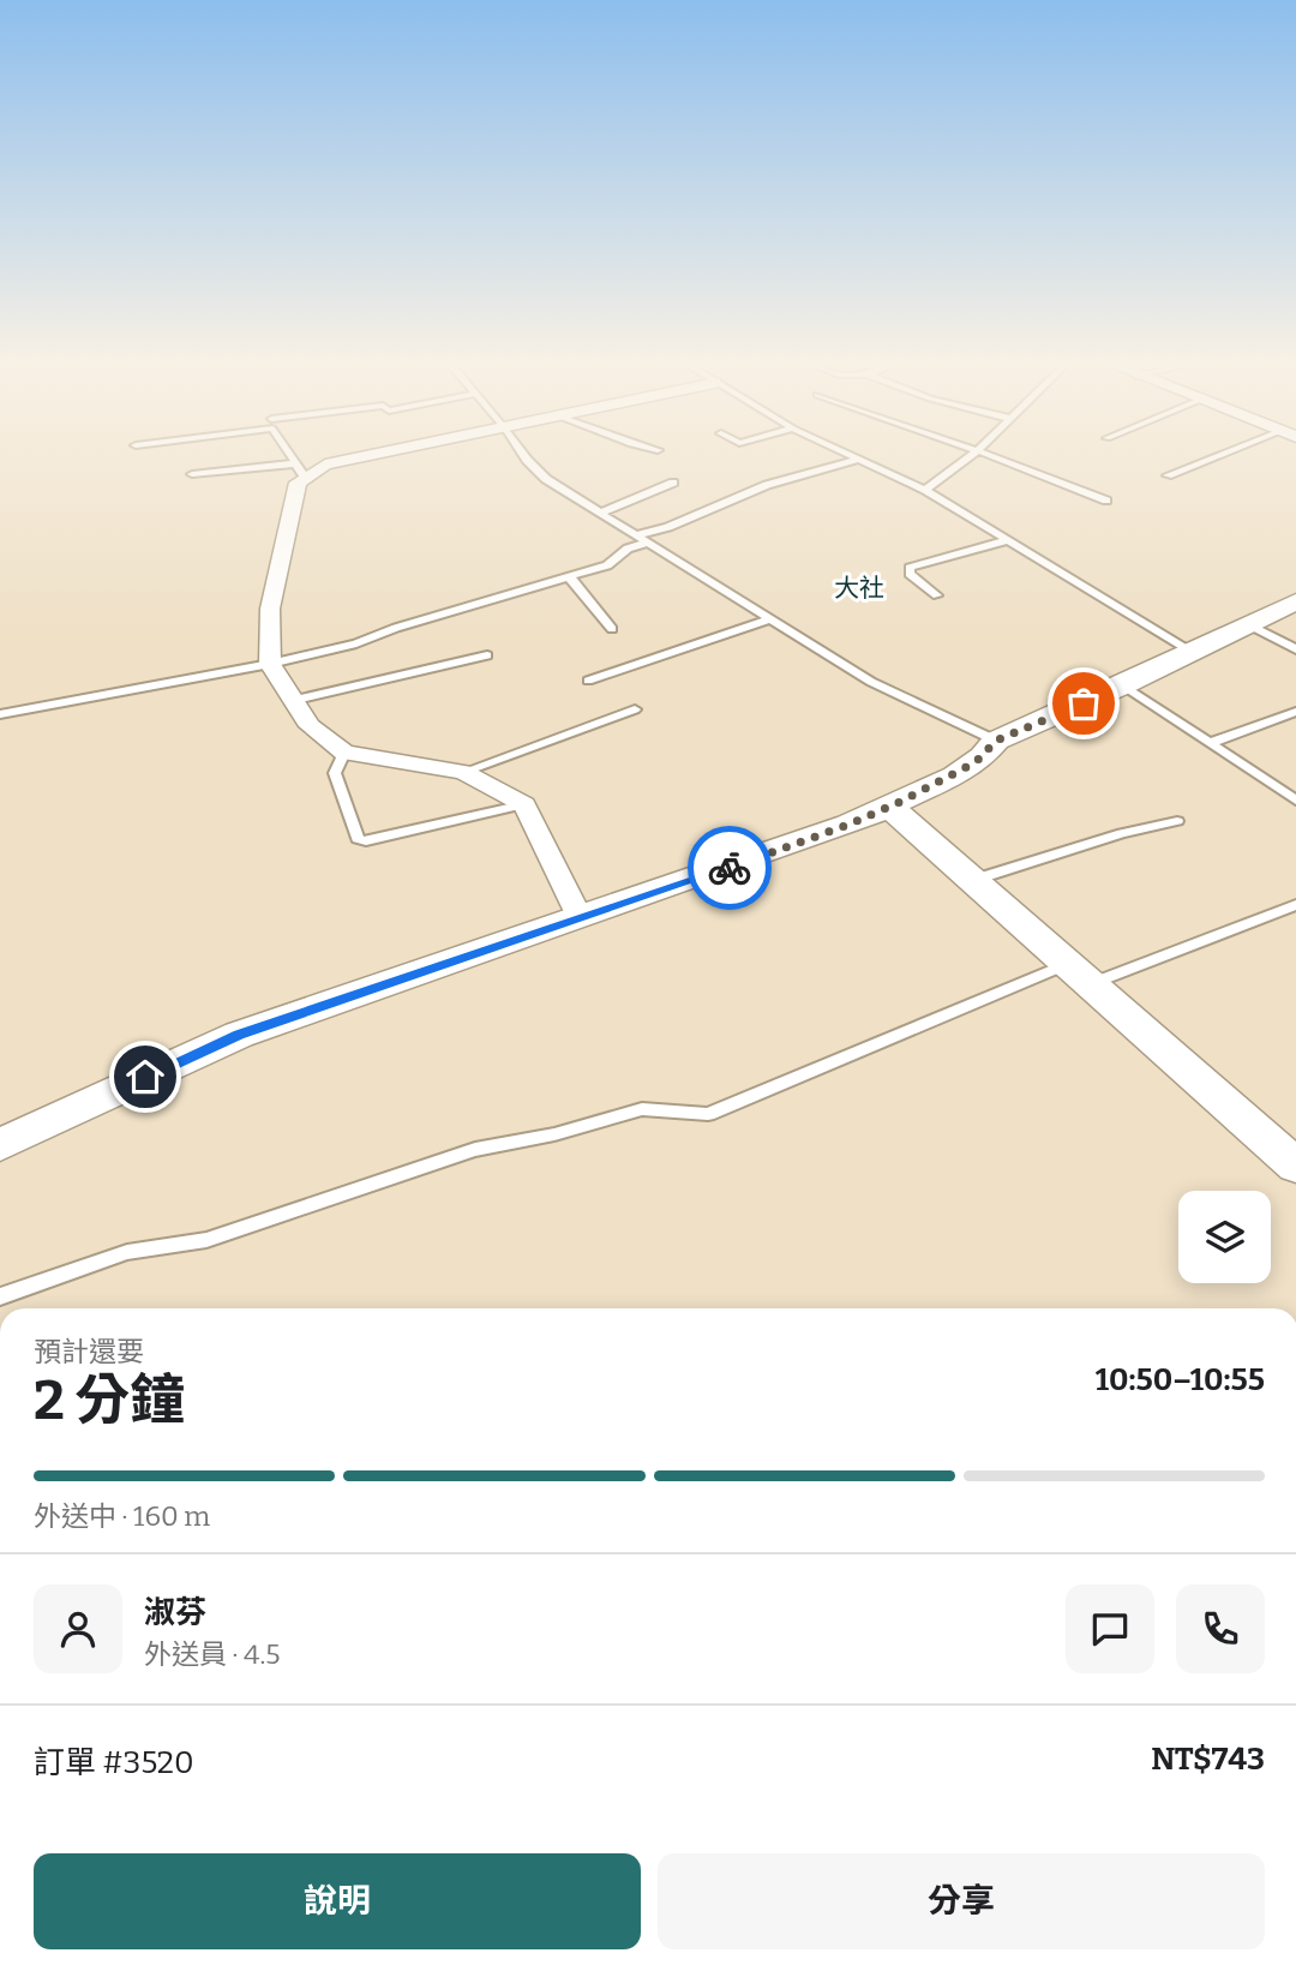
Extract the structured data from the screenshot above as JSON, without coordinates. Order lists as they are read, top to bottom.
{
  "districts": ["大社"],
  "page": {
    "heading": ["2 分鐘", "預計還要", "10:50–10:55"],
    "panel": [
      "淑芬",
      "外送員 · 4.5",
      "訂單 #3520",
      "NT$743"
    ],
    "bar": "外送中 · 160 m",
    "buttons": ["說明", "分享"]
  }
}
